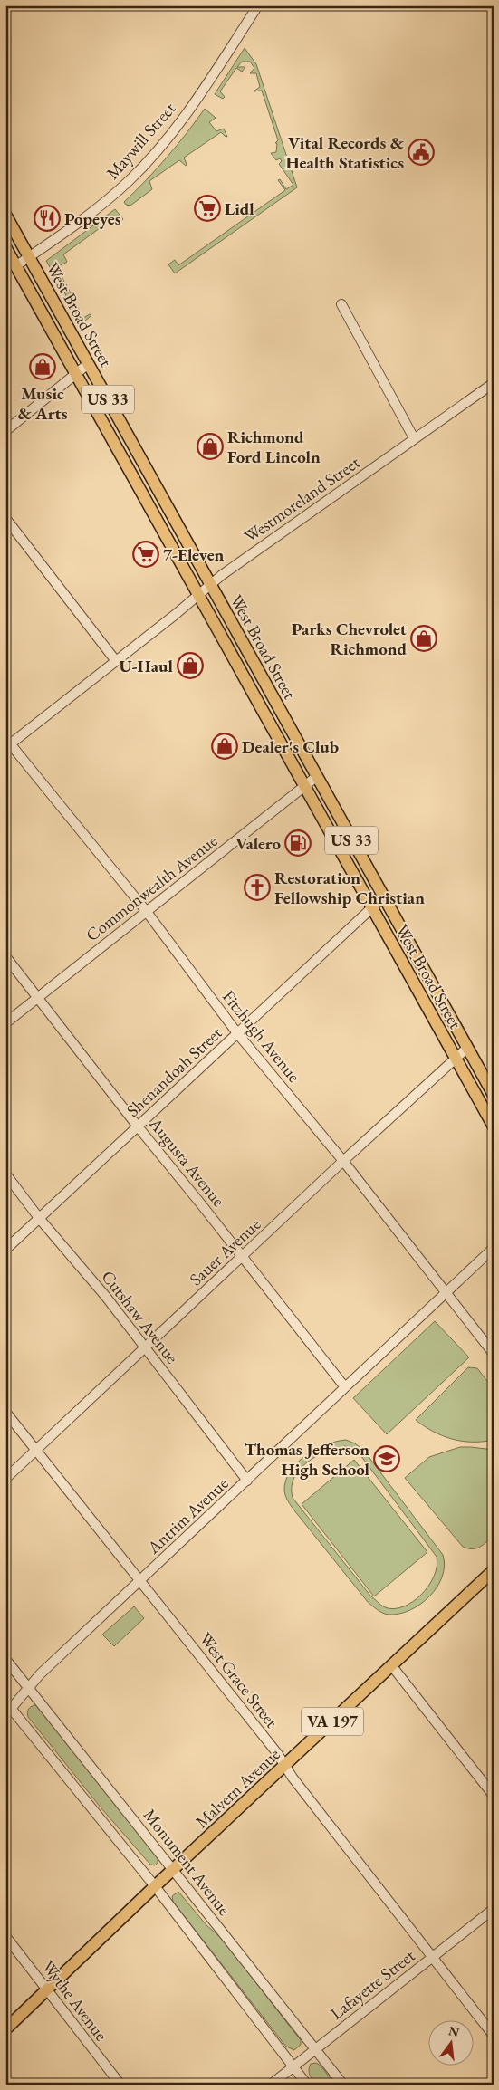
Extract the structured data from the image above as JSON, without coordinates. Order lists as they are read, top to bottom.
{
  "streets": {
    "main road": [
      "West Broad Street",
      "US 33",
      "VA 197",
      "Malvern Avenue"
    ],
    "street": [
      "Maywill Street",
      "Westmoreland Street",
      "Commonwealth Avenue",
      "Fitzhugh Avenue",
      "Shenandoah Street",
      "Augusta Avenue",
      "Sauer Avenue",
      "Cutshaw Avenue",
      "Antrim Avenue",
      "West Grace Street",
      "Monument Avenue",
      "Lafayette Street",
      "Wythe Avenue"
    ]
  },
  "crossings": [
    ["Maywill Street", "West Broad Street"],
    ["West Broad Street", "Westmoreland Street"],
    ["West Broad Street", "Commonwealth Avenue"],
    ["West Broad Street", "Shenandoah Street"],
    ["West Broad Street", "Sauer Avenue"],
    ["Westmoreland Street", "Fitzhugh Avenue"],
    ["Commonwealth Avenue", "Fitzhugh Avenue"],
    ["Commonwealth Avenue", "Augusta Avenue"],
    ["Fitzhugh Avenue", "Shenandoah Street"],
    ["Fitzhugh Avenue", "Sauer Avenue"],
    ["Fitzhugh Avenue", "Antrim Avenue"],
    ["Shenandoah Street", "Augusta Avenue"],
    ["Shenandoah Street", "Cutshaw Avenue"],
    ["Augusta Avenue", "Sauer Avenue"],
    ["Augusta Avenue", "Antrim Avenue"],
    ["Sauer Avenue", "Cutshaw Avenue"],
    ["Sauer Avenue", "West Grace Street"],
    ["Cutshaw Avenue", "Antrim Avenue"],
    ["Antrim Avenue", "West Grace Street"],
    ["Antrim Avenue", "Monument Avenue"],
    ["West Grace Street", "Malvern Avenue"],
    ["West Grace Street", "Lafayette Street"],
    ["Malvern Avenue", "Monument Avenue"],
    ["Malvern Avenue", "Wythe Avenue"],
    ["Monument Avenue", "Lafayette Street"]
  ],
  "places": {
    "public building": ["Vital Records & Health Statistics"],
    "supermarket": ["Lidl", "7-Eleven"],
    "restaurant": ["Popeyes"],
    "shop": [
      "Music & Arts",
      "Richmond Ford Lincoln",
      "Parks Chevrolet Richmond",
      "U-Haul",
      "Dealer's Club"
    ],
    "fuel station": ["Valero"],
    "church": ["Restoration Fellowship Christian"],
    "school or university": ["Thomas Jefferson High School"]
  },
  "north": "top"
}
